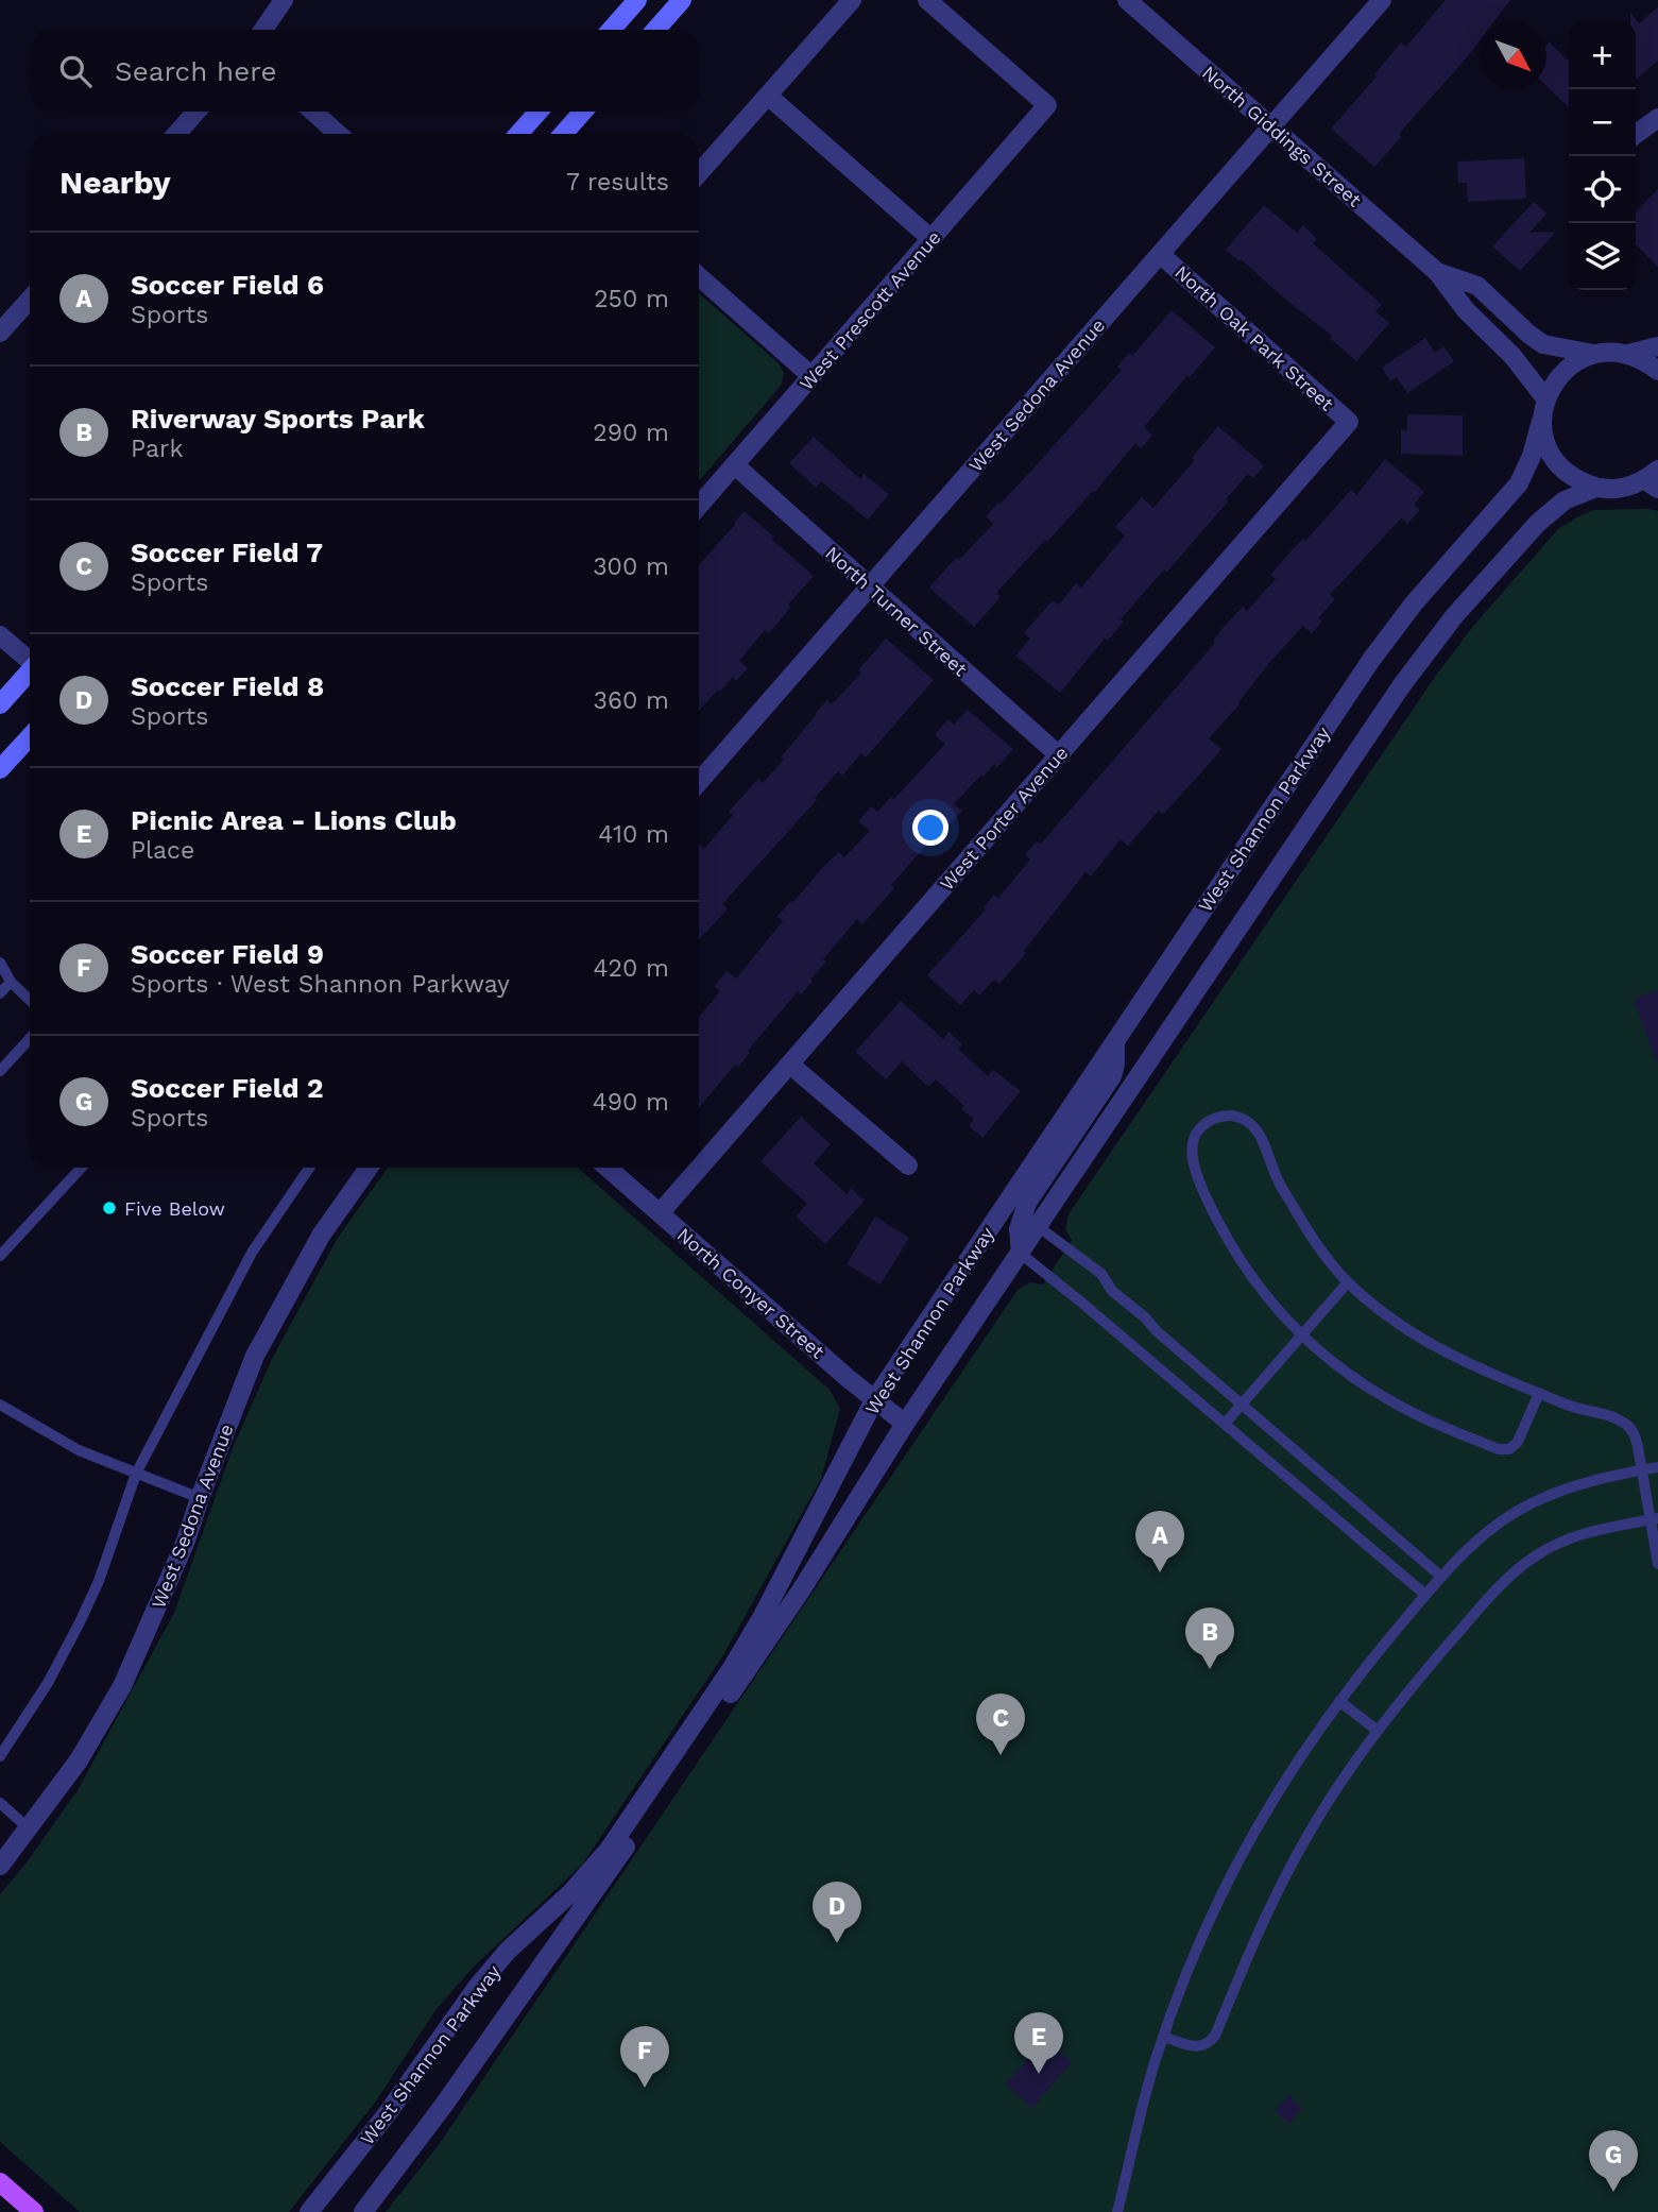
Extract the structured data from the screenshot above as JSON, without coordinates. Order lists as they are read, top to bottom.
{
  "streets": {
    "street": [
      "North Giddings Street",
      "West Prescott Avenue",
      "North Oak Park Street",
      "West Sedona Avenue",
      "North Turner Street",
      "West Porter Avenue",
      "West Shannon Parkway",
      "North Conyer Street"
    ]
  },
  "crossings": [
    ["North Giddings Street", "West Sedona Avenue"],
    ["North Giddings Street", "West Shannon Parkway"],
    ["West Prescott Avenue", "North Turner Street"],
    ["North Oak Park Street", "West Sedona Avenue"],
    ["North Oak Park Street", "West Porter Avenue"],
    ["West Sedona Avenue", "North Turner Street"],
    ["North Turner Street", "West Porter Avenue"],
    ["West Porter Avenue", "North Conyer Street"],
    ["West Shannon Parkway", "North Conyer Street"]
  ],
  "places": ["Five Below"],
  "north": "bottom right",
  "page": {
    "map_buttons": ["+", "−"],
    "search": "Search here",
    "heading": ["Nearby", "7 results"],
    "list": [
      {
        "mark": "A",
        "name": "Soccer Field 6",
        "note": "Sports",
        "value": "250 m"
      },
      {
        "mark": "B",
        "name": "Riverway Sports Park",
        "note": "Park",
        "value": "290 m"
      },
      {
        "mark": "C",
        "name": "Soccer Field 7",
        "note": "Sports",
        "value": "300 m"
      },
      {
        "mark": "D",
        "name": "Soccer Field 8",
        "note": "Sports",
        "value": "360 m"
      },
      {
        "mark": "E",
        "name": "Picnic Area - Lions Club",
        "note": "Place",
        "value": "410 m"
      },
      {
        "mark": "F",
        "name": "Soccer Field 9",
        "note": "Sports · West Shannon Parkway",
        "value": "420 m"
      },
      {
        "mark": "G",
        "name": "Soccer Field 2",
        "note": "Sports",
        "value": "490 m"
      }
    ],
    "pins": [
      "A",
      "B",
      "C",
      "D",
      "E",
      "F",
      "G"
    ]
  }
}
